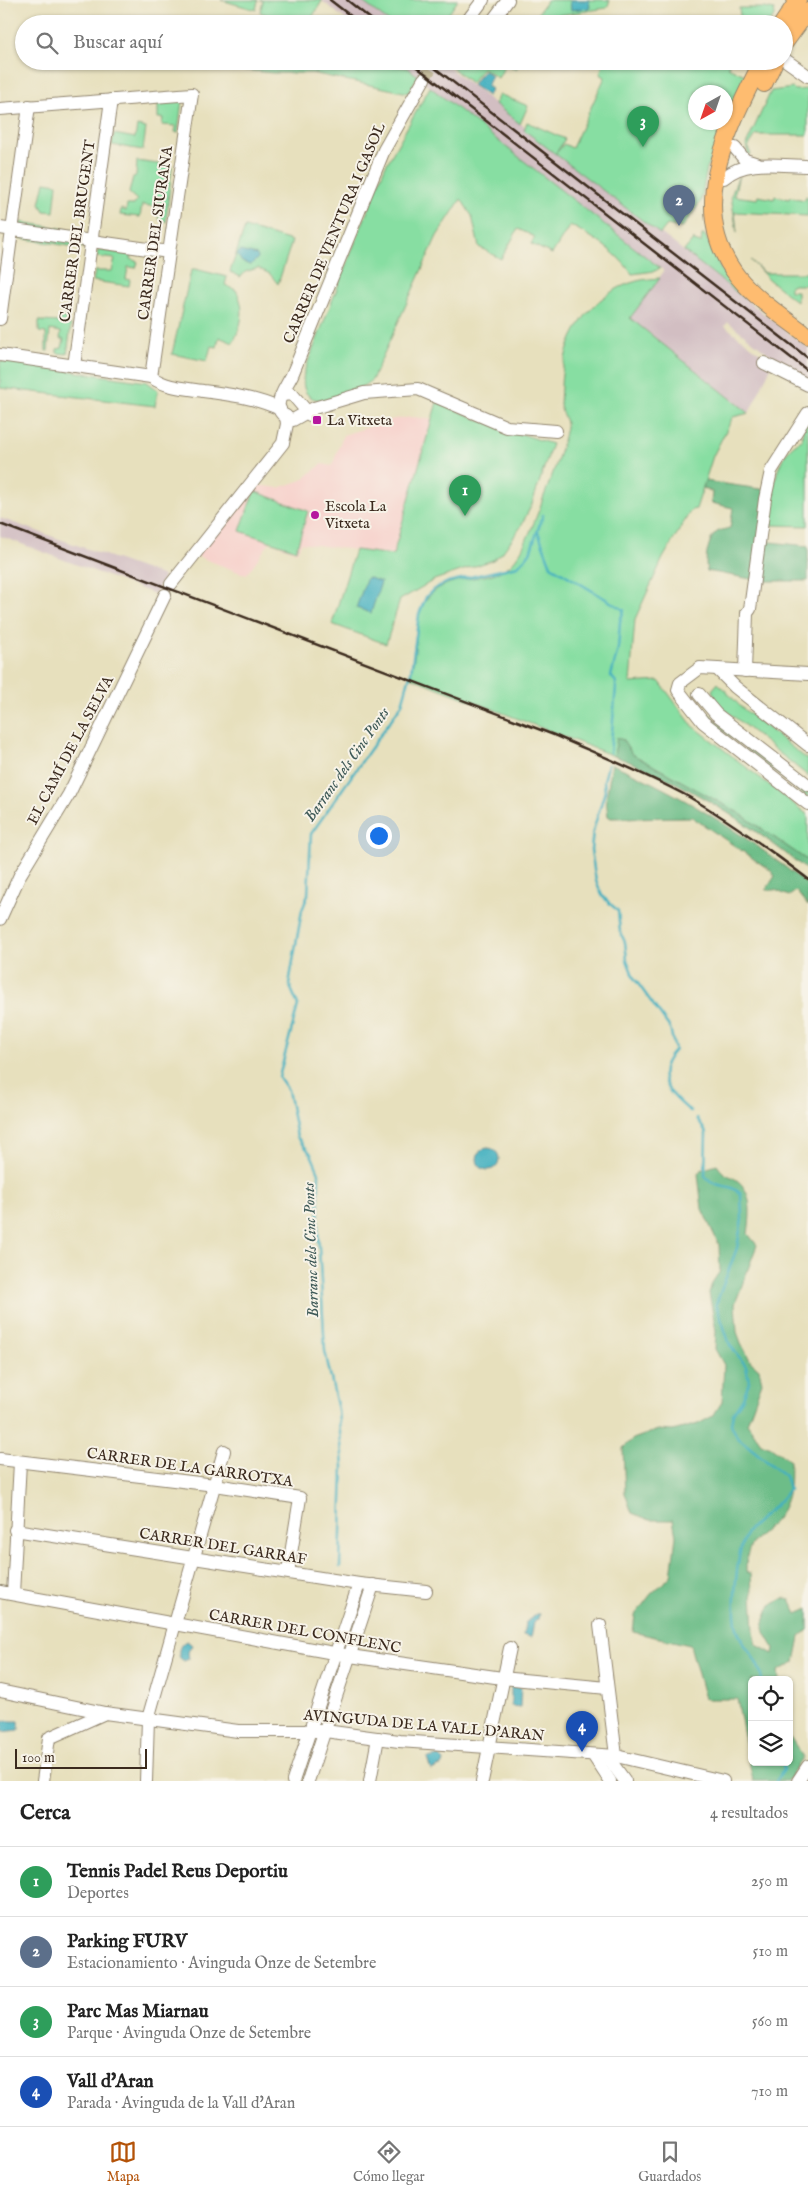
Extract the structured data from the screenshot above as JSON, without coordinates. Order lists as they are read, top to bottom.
{
  "streets": {
    "street": [
      "CARRER DEL BRUGENT",
      "CARRER DEL SIURANA",
      "CARRER DE VENTURA I GASOL",
      "EL CAMÍ DE LA SELVA",
      "CARRER DE LA GARROTXA",
      "CARRER DEL GARRAF",
      "CARRER DEL CONFLENC",
      "AVINGUDA DE LA VALL D'ARAN"
    ]
  },
  "crossings": [
    ["CARRER DEL BRUGENT", "CARRER DEL SIURANA"],
    ["CARRER DE VENTURA I GASOL", "EL CAMÍ DE LA SELVA"],
    ["CARRER DE LA GARROTXA", "CARRER DEL GARRAF"]
  ],
  "water": ["Barranc dels Cinc Ponts"],
  "places": {
    "transit": ["La Vitxeta"],
    "other": ["Escola La Vitxeta"]
  },
  "scale_bar": "100 m",
  "north": "bottom left",
  "page": {
    "search": "Buscar aquí",
    "pins": [
      "3",
      "2",
      "1",
      "4"
    ],
    "scale": "100 m",
    "heading": ["Cerca", "4 resultados"],
    "list": [
      {
        "mark": "1",
        "name": "Tennis Padel Reus Deportiu",
        "note": "Deportes",
        "value": "250 m"
      },
      {
        "mark": "2",
        "name": "Parking FURV",
        "note": "Estacionamiento · Avinguda Onze de Setembre",
        "value": "510 m"
      },
      {
        "mark": "3",
        "name": "Parc Mas Miarnau",
        "note": "Parque · Avinguda Onze de Setembre",
        "value": "560 m"
      },
      {
        "mark": "4",
        "name": "Vall d'Aran",
        "note": "Parada · Avinguda de la Vall d'Aran",
        "value": "710 m"
      }
    ],
    "nav": ["Mapa", "Cómo llegar", "Guardados"]
  }
}
